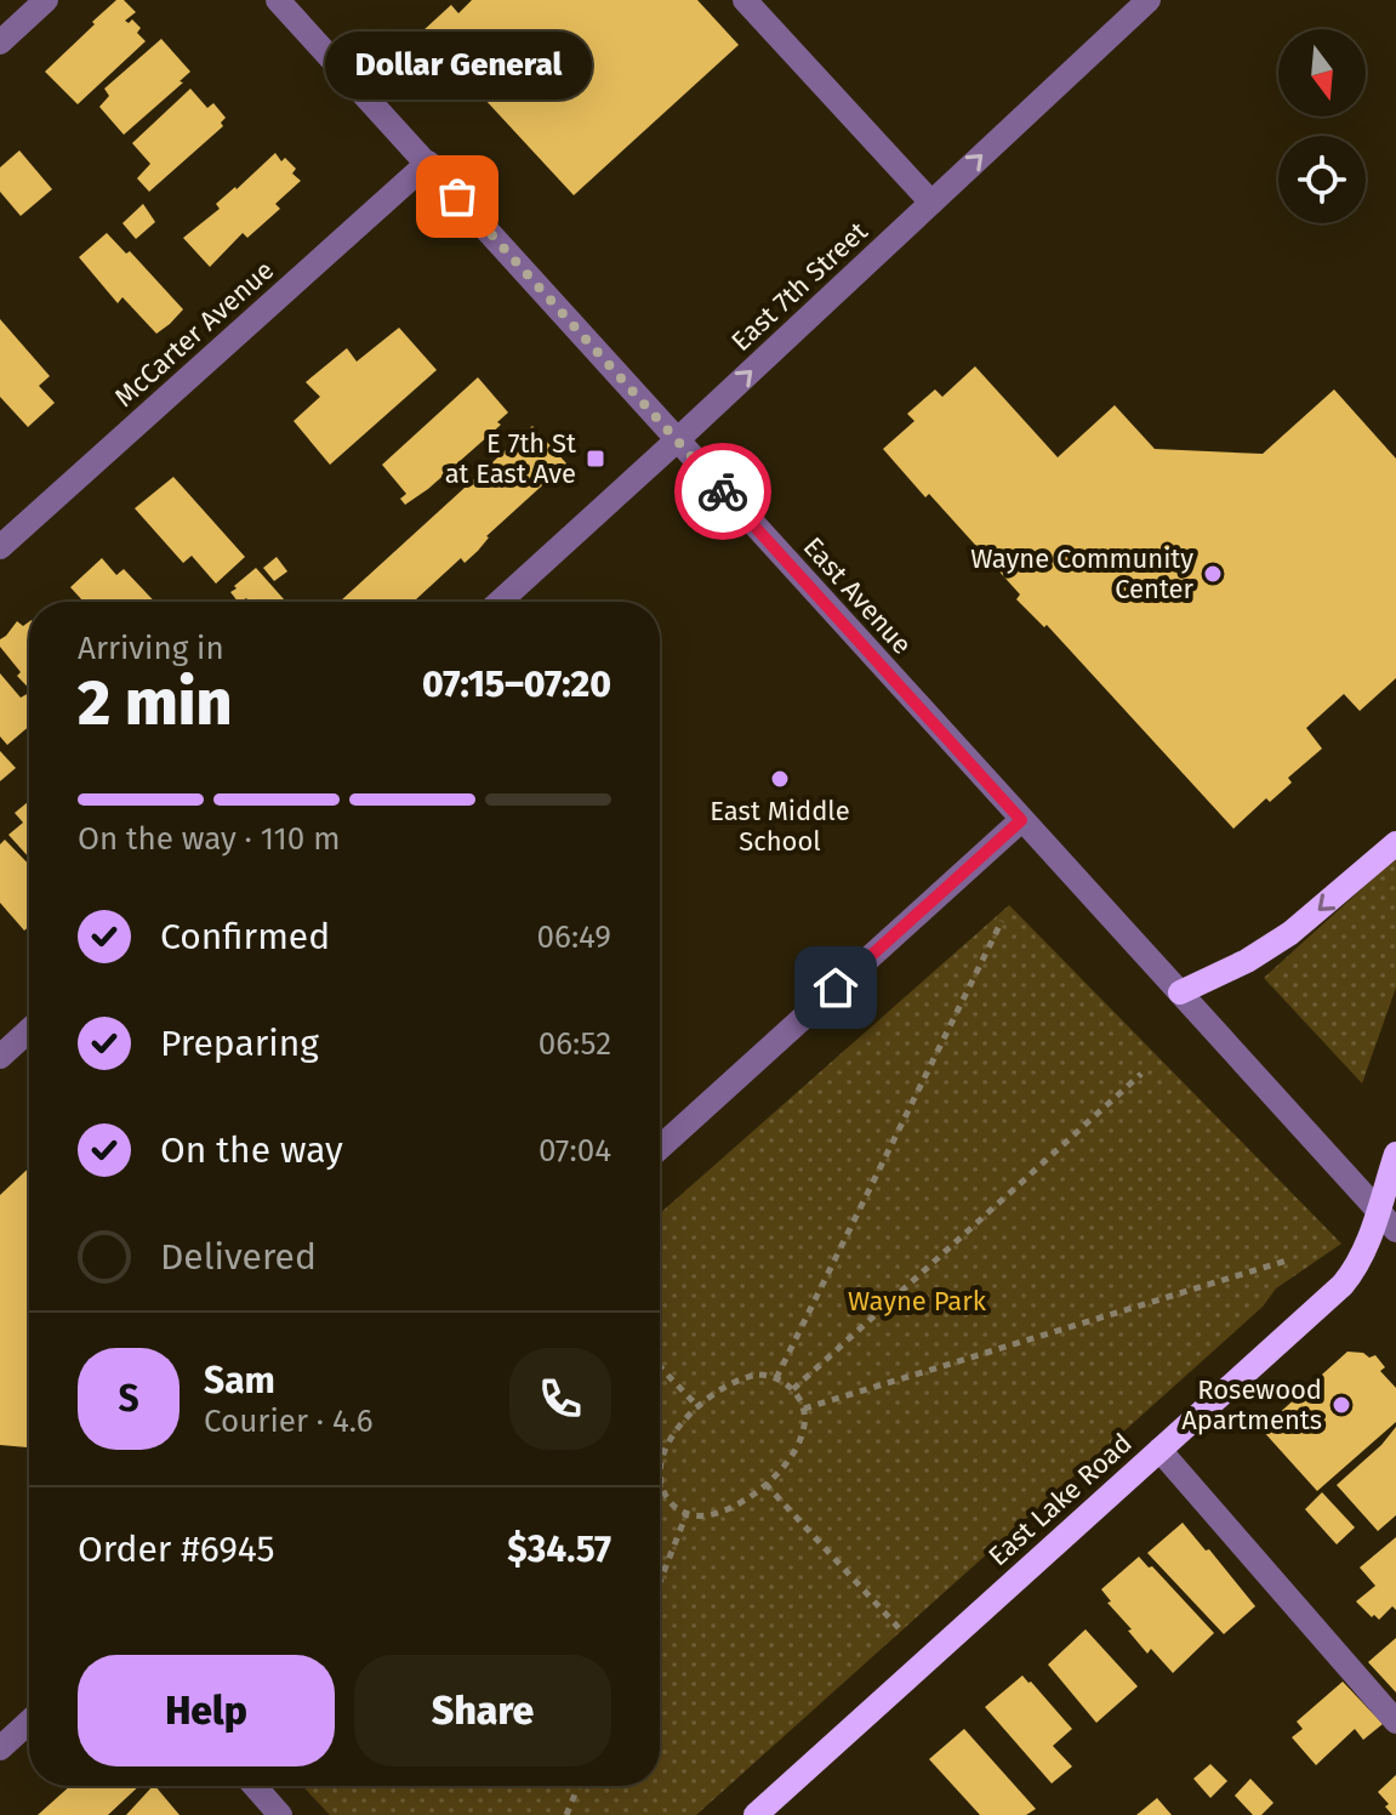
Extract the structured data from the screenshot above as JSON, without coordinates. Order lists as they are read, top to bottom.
{
  "streets": {
    "main road": ["East Lake Road"],
    "street": ["East 7th Street", "McCarter Avenue", "East Avenue"]
  },
  "crossings": [
    ["East 7th Street", "East Avenue"],
    ["McCarter Avenue", "East Avenue"],
    ["East Avenue", "East Lake Road"]
  ],
  "one_way": ["East 7th Street"],
  "parks": ["Wayne Park"],
  "places": {
    "other": [
      "Dollar General",
      "Wayne Community Center",
      "East Middle School",
      "Rosewood Apartments"
    ],
    "transit": ["E 7th St at East Ave"]
  },
  "north": "bottom",
  "page": {
    "bubble": "Dollar General",
    "heading": ["2 min", "Arriving in", "07:15–07:20"],
    "panel": [
      "Sam",
      "Courier · 4.6",
      "Order #6945",
      "$34.57"
    ],
    "bar": "On the way · 110 m",
    "list": [
      ["Confirmed", "06:49"],
      ["Preparing", "06:52"],
      ["On the way", "07:04"],
      "Delivered"
    ],
    "round": "S",
    "buttons": ["Help", "Share"]
  }
}
